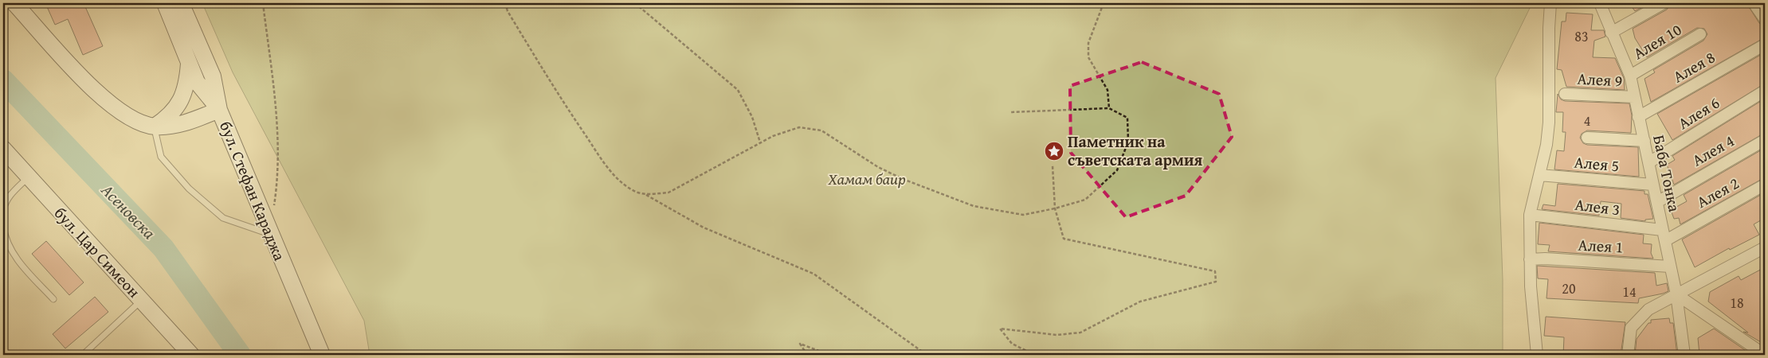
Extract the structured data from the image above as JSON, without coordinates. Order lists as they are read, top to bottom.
{
  "streets": {
    "main road": ["бул. Стефан Караджа", "бул. Цар Симеон"],
    "street": [
      "Алея 10",
      "Алея 8",
      "Алея 9",
      "Алея 6",
      "Алея 4",
      "Алея 5",
      "Баба Тонка",
      "Алея 2",
      "Алея 3",
      "Алея 1"
    ]
  },
  "crossings": [
    ["Алея 10", "Баба Тонка"],
    ["Алея 8", "Баба Тонка"],
    ["Алея 9", "Баба Тонка"],
    ["Алея 6", "Баба Тонка"],
    ["Алея 4", "Баба Тонка"],
    ["Алея 5", "Баба Тонка"],
    ["Баба Тонка", "Алея 2"],
    ["Баба Тонка", "Алея 3"],
    ["Баба Тонка", "Алея 1"],
    ["Алея 2", "Алея 3"]
  ],
  "water": ["Асеновска"],
  "parks": ["Хамам баир"],
  "places": {
    "place": ["Паметник на съветската армия"]
  },
  "house_numbers": [
    "83",
    "4",
    "20",
    "14",
    "18"
  ]
}
